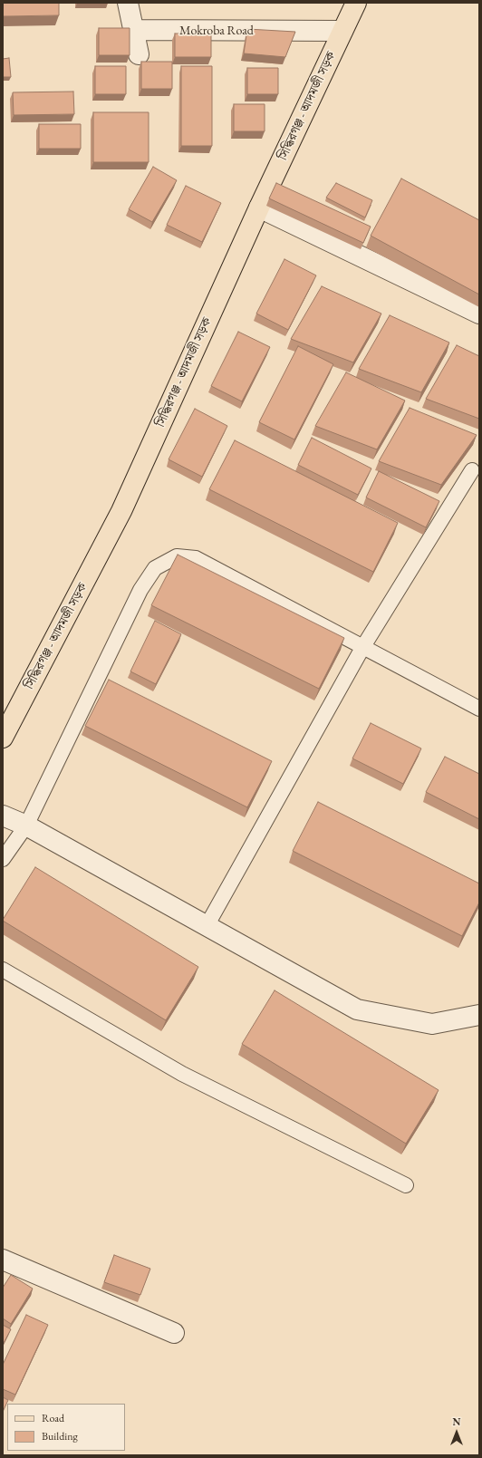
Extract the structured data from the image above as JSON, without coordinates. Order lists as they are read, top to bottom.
{
  "streets": {
    "main road": ["সিদ্ধিরগঞ্জ - আদমজী সড়ক"],
    "street": ["Mokroba Road"]
  },
  "crossings": [
    ["Mokroba Road", "সিদ্ধিরগঞ্জ - আদমজী সড়ক"]
  ],
  "legend": ["Road", "Building"],
  "north": "top"
}
